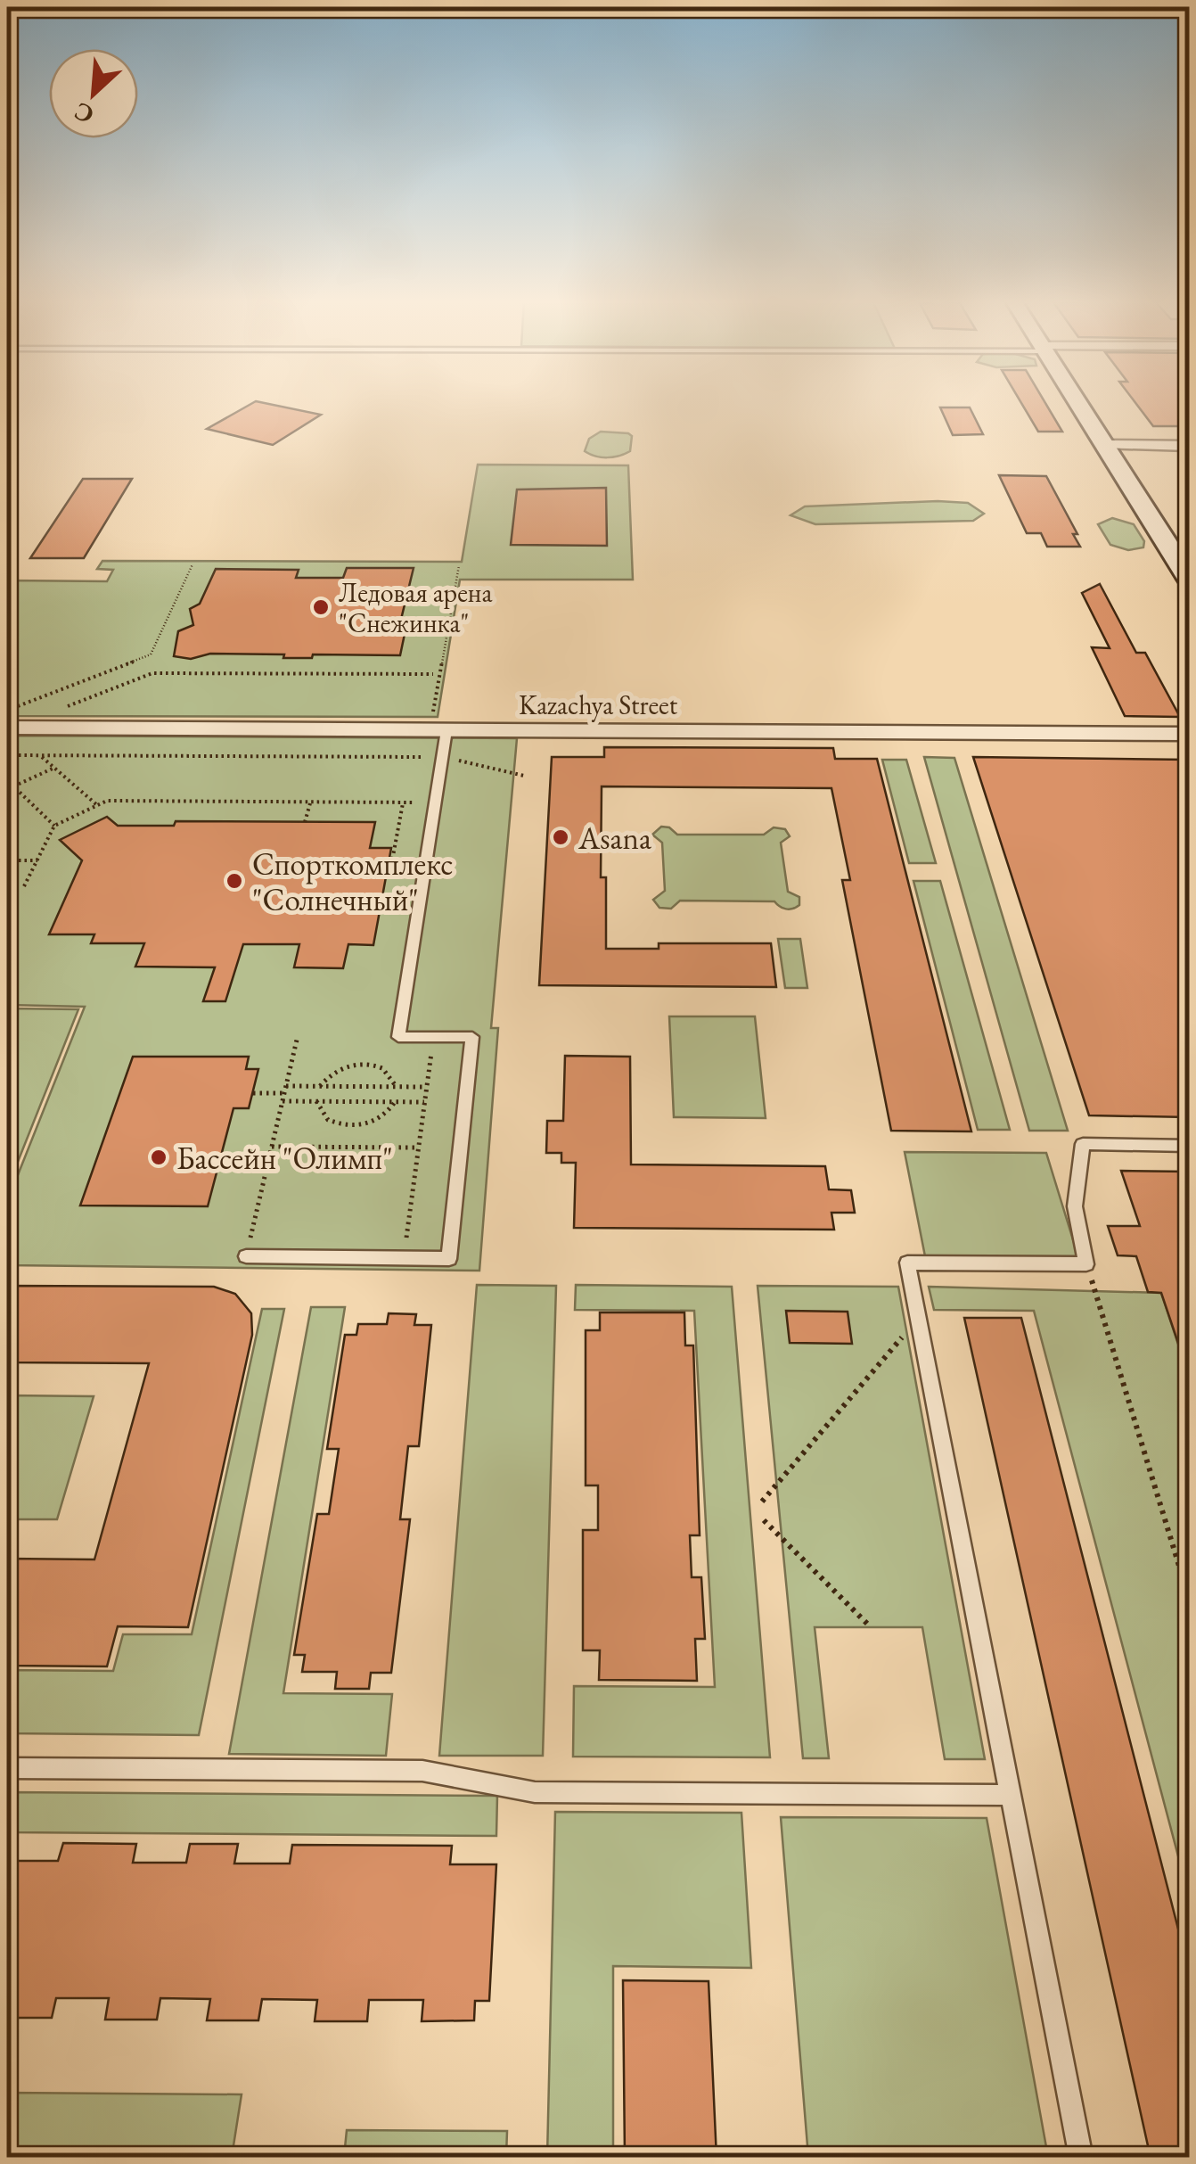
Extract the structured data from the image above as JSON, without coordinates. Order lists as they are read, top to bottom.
{
  "streets": {
    "street": ["Kazachya Street"]
  },
  "places": [
    "Ледовая арена \"Снежинка\"",
    "Asana",
    "Спорткомплекс \"Солнечный\"",
    "Бассейн \"Олимп\""
  ],
  "north": "bottom left"
}
